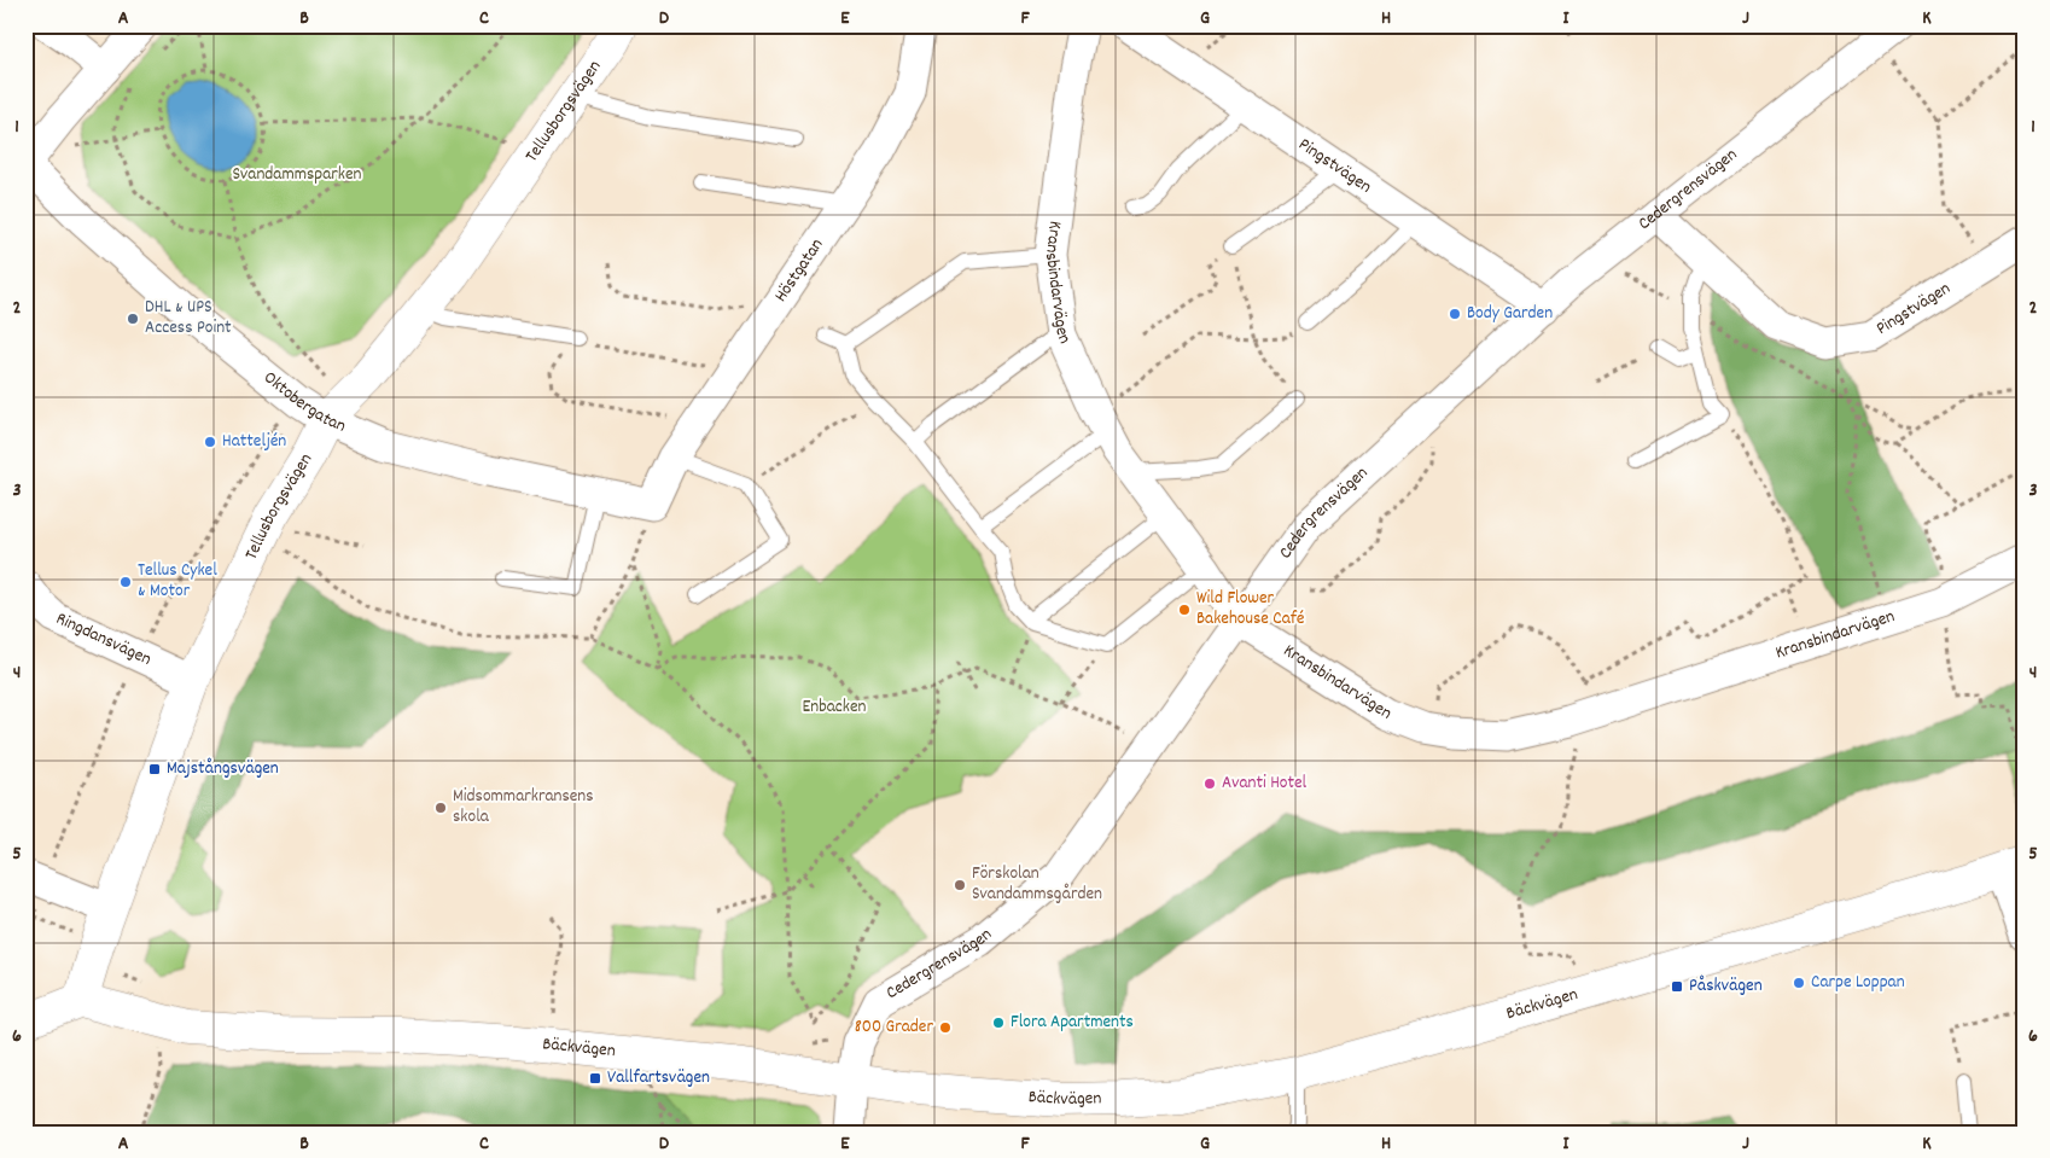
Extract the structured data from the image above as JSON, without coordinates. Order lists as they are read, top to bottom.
{
  "streets": {
    "street": [
      "Tellusborgsvägen",
      "Pingstvägen",
      "Cedergrensvägen",
      "Höstgatan",
      "Kransbindarvägen",
      "Oktobergatan",
      "Ringdansvägen",
      "Bäckvägen"
    ]
  },
  "crossings": [
    ["Tellusborgsvägen", "Oktobergatan"],
    ["Tellusborgsvägen", "Ringdansvägen"],
    ["Tellusborgsvägen", "Bäckvägen"],
    ["Pingstvägen", "Cedergrensvägen"],
    ["Cedergrensvägen", "Kransbindarvägen"],
    ["Cedergrensvägen", "Bäckvägen"],
    ["Höstgatan", "Oktobergatan"]
  ],
  "parks": ["Svandammsparken", "Enbacken"],
  "places": {
    "other": [
      "Body Garden",
      "DHL & UPS Access Point",
      "Hatteljén",
      "Tellus Cykel & Motor",
      "Wild Flower Bakehouse Café",
      "Avanti Hotel",
      "Midsommarkransens skola",
      "Förskolan Svandammsgården",
      "Carpe Loppan",
      "Flora Apartments",
      "800 Grader"
    ],
    "transit": ["Majstångsvägen", "Påskvägen", "Vallfartsvägen"]
  },
  "grid": {
    "columns": [
      "A",
      "B",
      "C",
      "D",
      "E",
      "F",
      "G",
      "H",
      "I",
      "J",
      "K"
    ],
    "rows": [
      "1",
      "2",
      "3",
      "4",
      "5",
      "6"
    ]
  }
}
